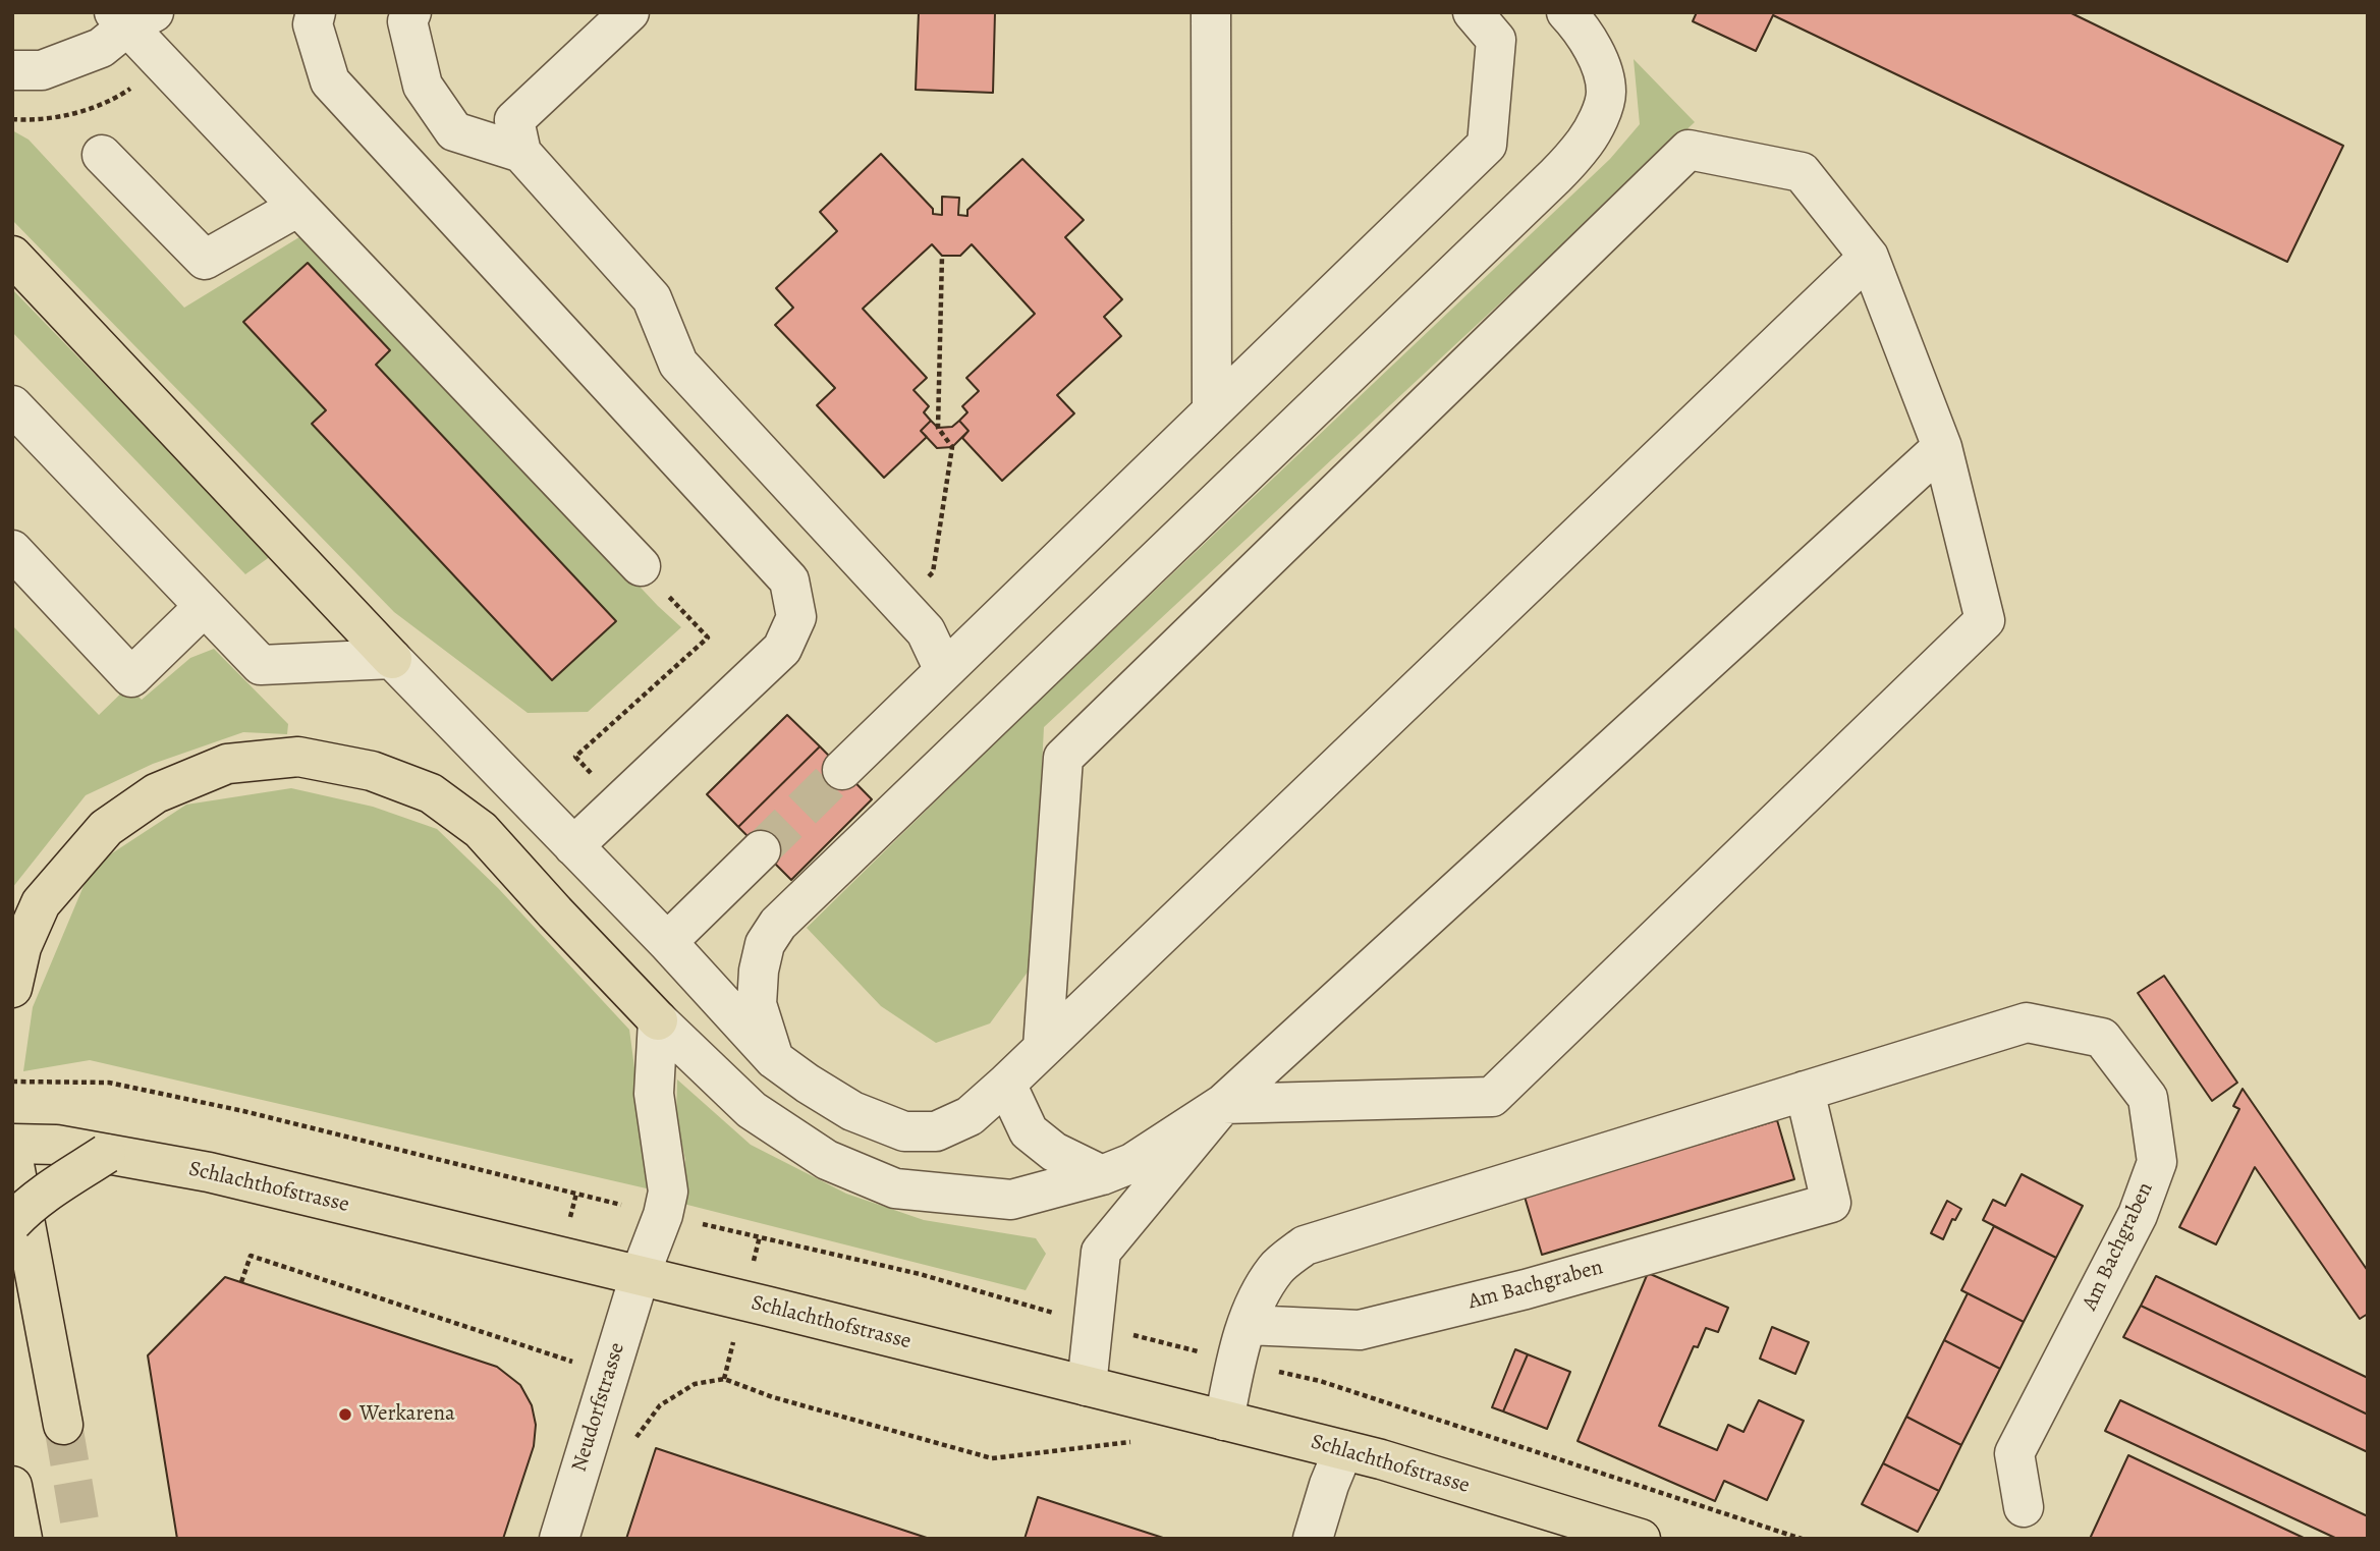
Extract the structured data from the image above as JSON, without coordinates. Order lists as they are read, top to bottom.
{
  "streets": {
    "main road": ["Schlachthofstrasse"],
    "street": ["Am Bachgraben", "Neudorfstrasse"]
  },
  "crossings": [
    ["Schlachthofstrasse", "Am Bachgraben"],
    ["Schlachthofstrasse", "Neudorfstrasse"]
  ],
  "places": ["Werkarena"]
}
